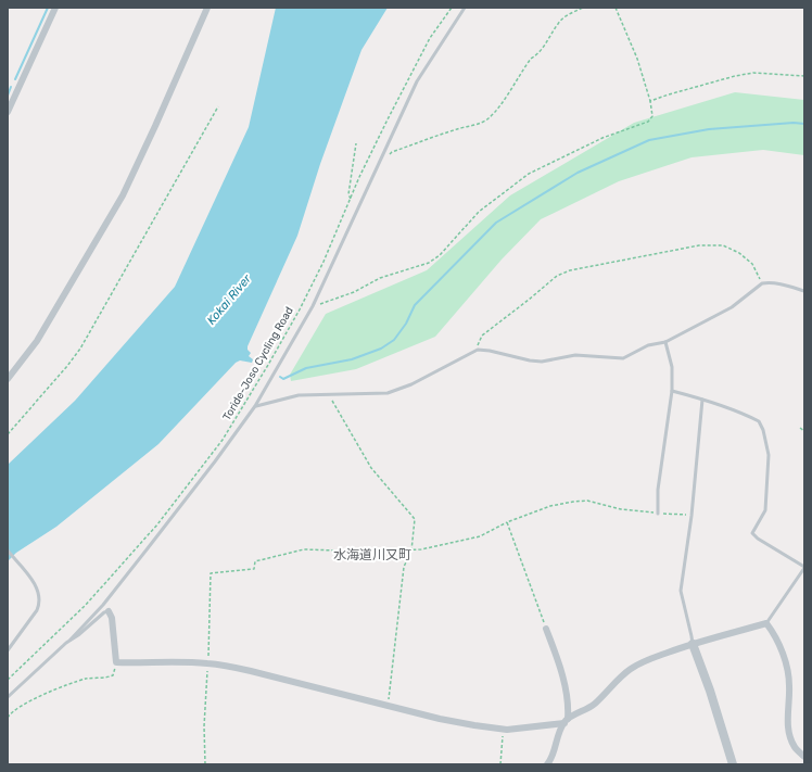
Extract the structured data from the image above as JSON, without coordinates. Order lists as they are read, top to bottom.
{
  "streets": {
    "path": ["Toride-Joso Cycling Road"]
  },
  "districts": ["水海道川又町"],
  "water": ["Kokai River"]
}
